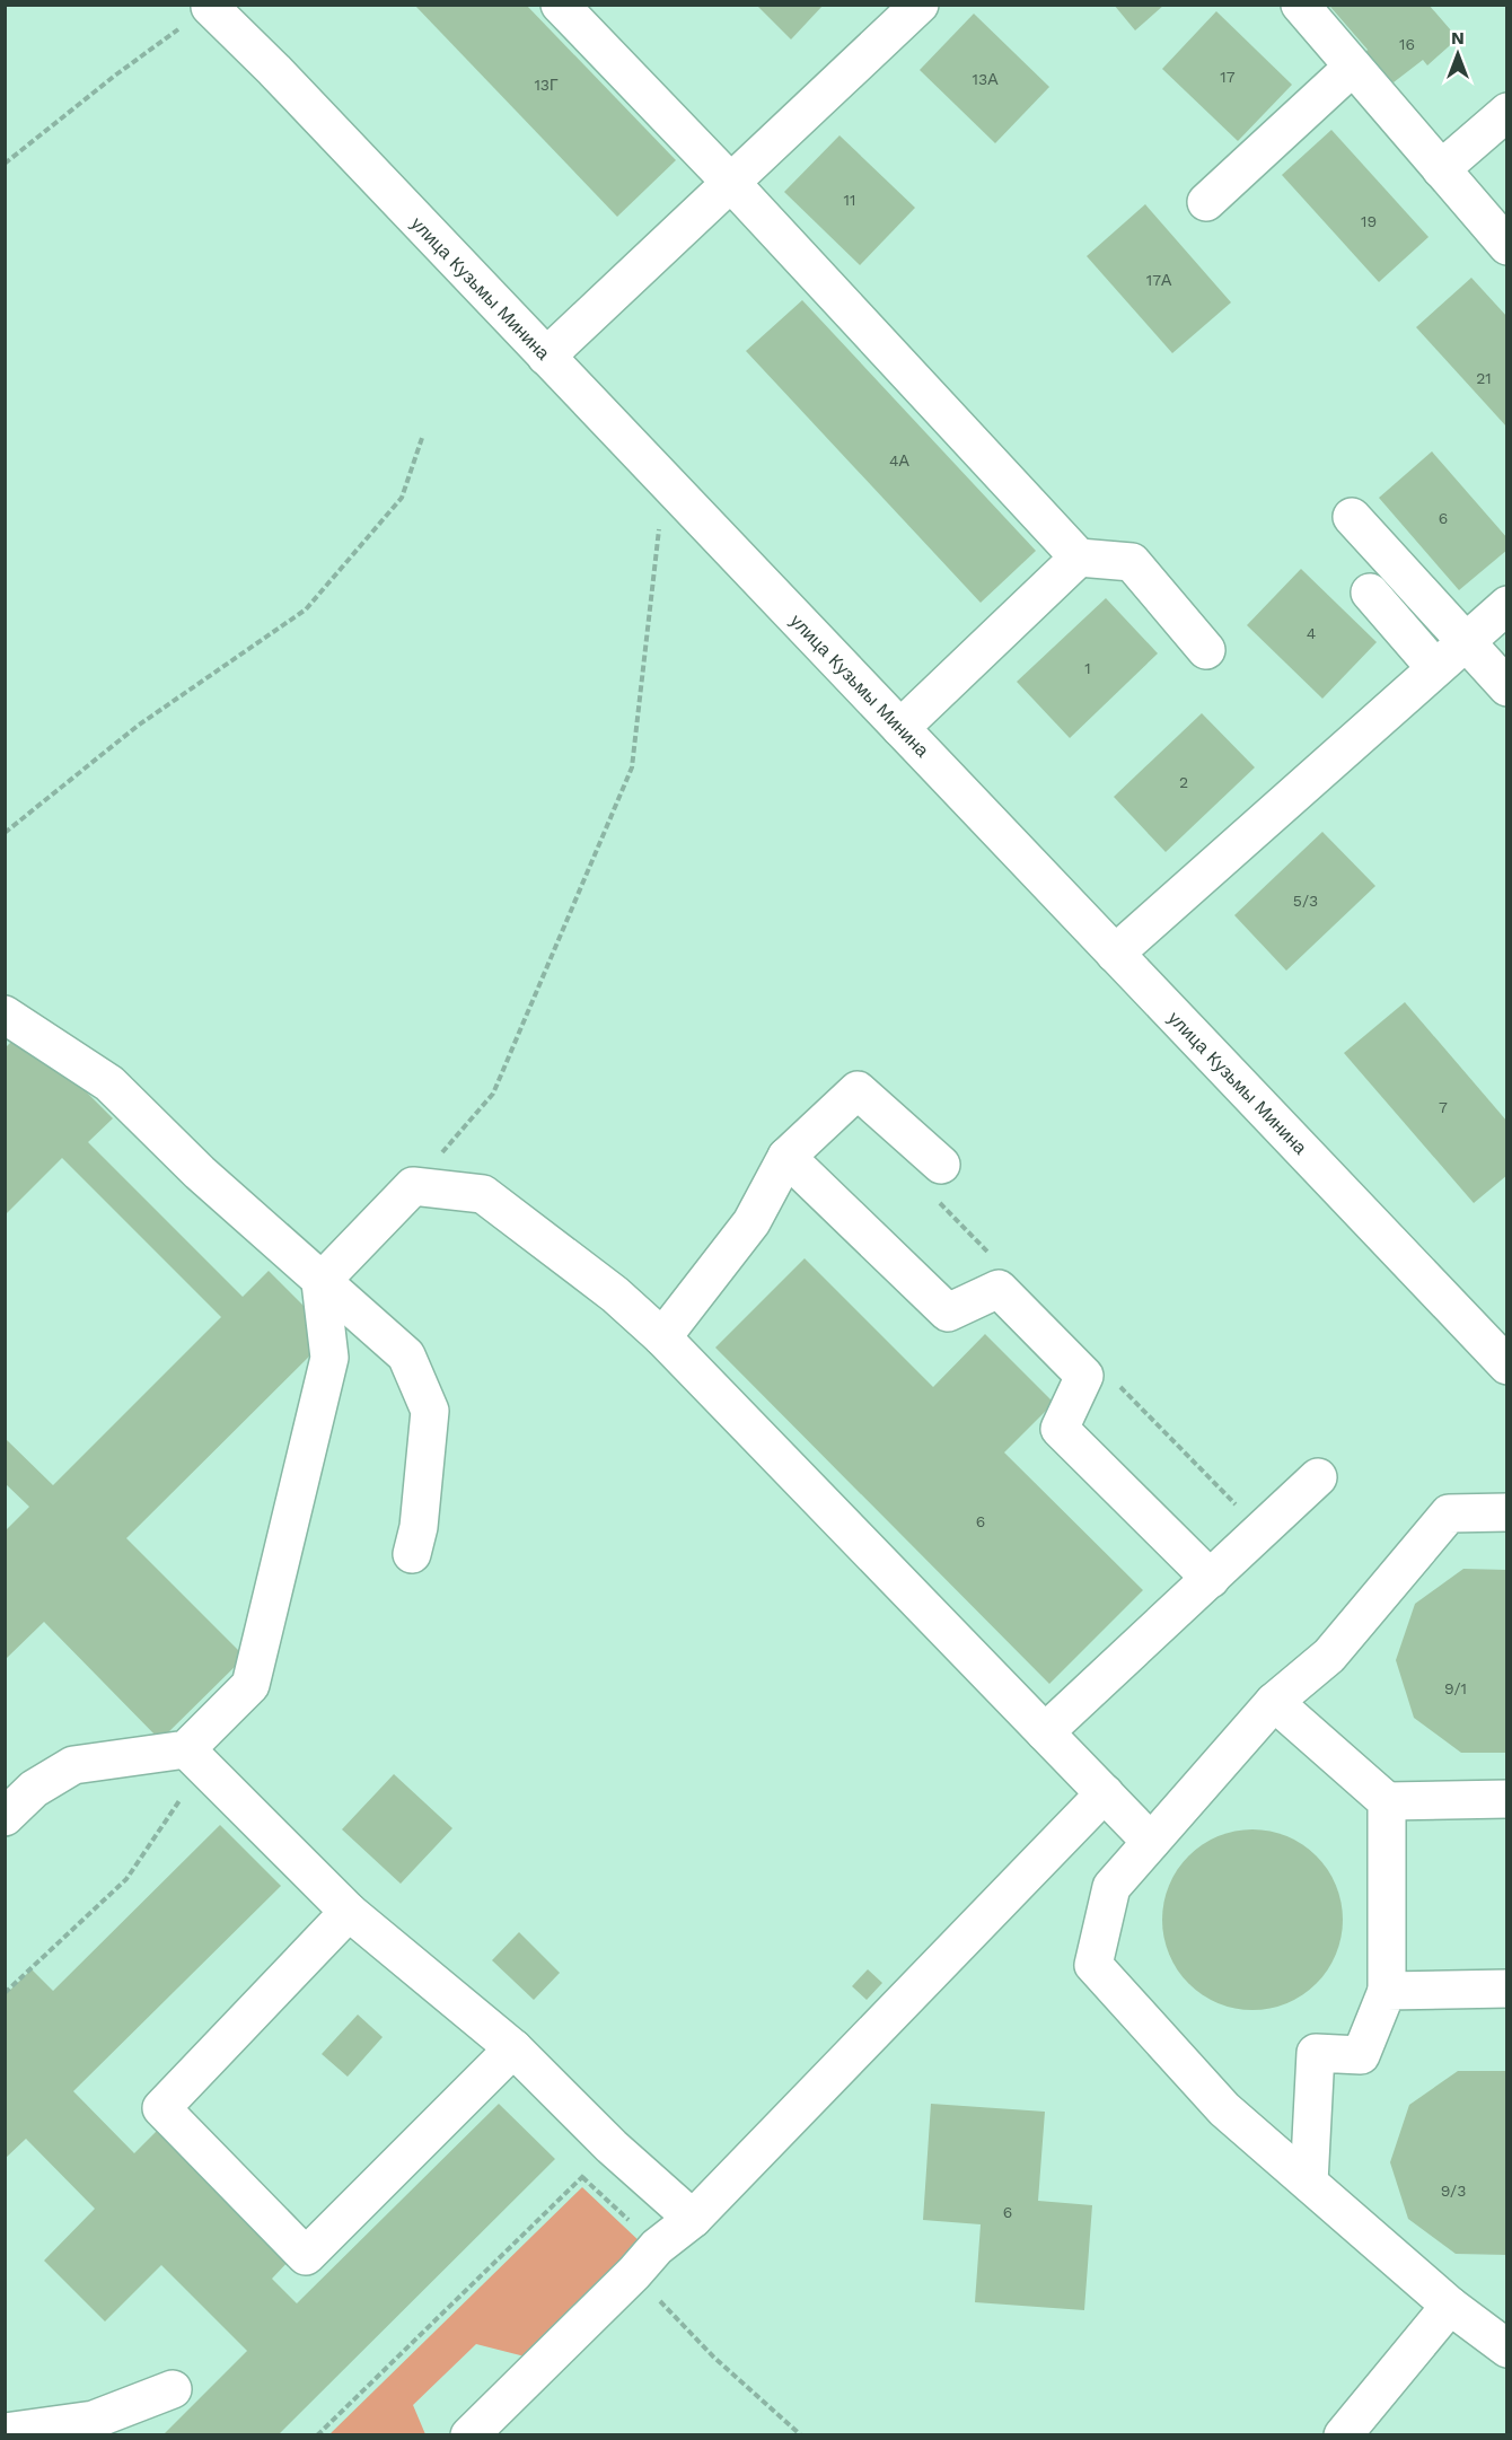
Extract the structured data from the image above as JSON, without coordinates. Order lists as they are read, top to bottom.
{
  "streets": {
    "street": ["улица Кузьмы Минина"]
  },
  "house_numbers": [
    "16",
    "17",
    "13А",
    "13Г",
    "11",
    "19",
    "17А",
    "21",
    "4А",
    "6",
    "4",
    "1",
    "2",
    "5/3",
    "7",
    "6",
    "9/1",
    "9/3",
    "6"
  ],
  "north": "top"
}
